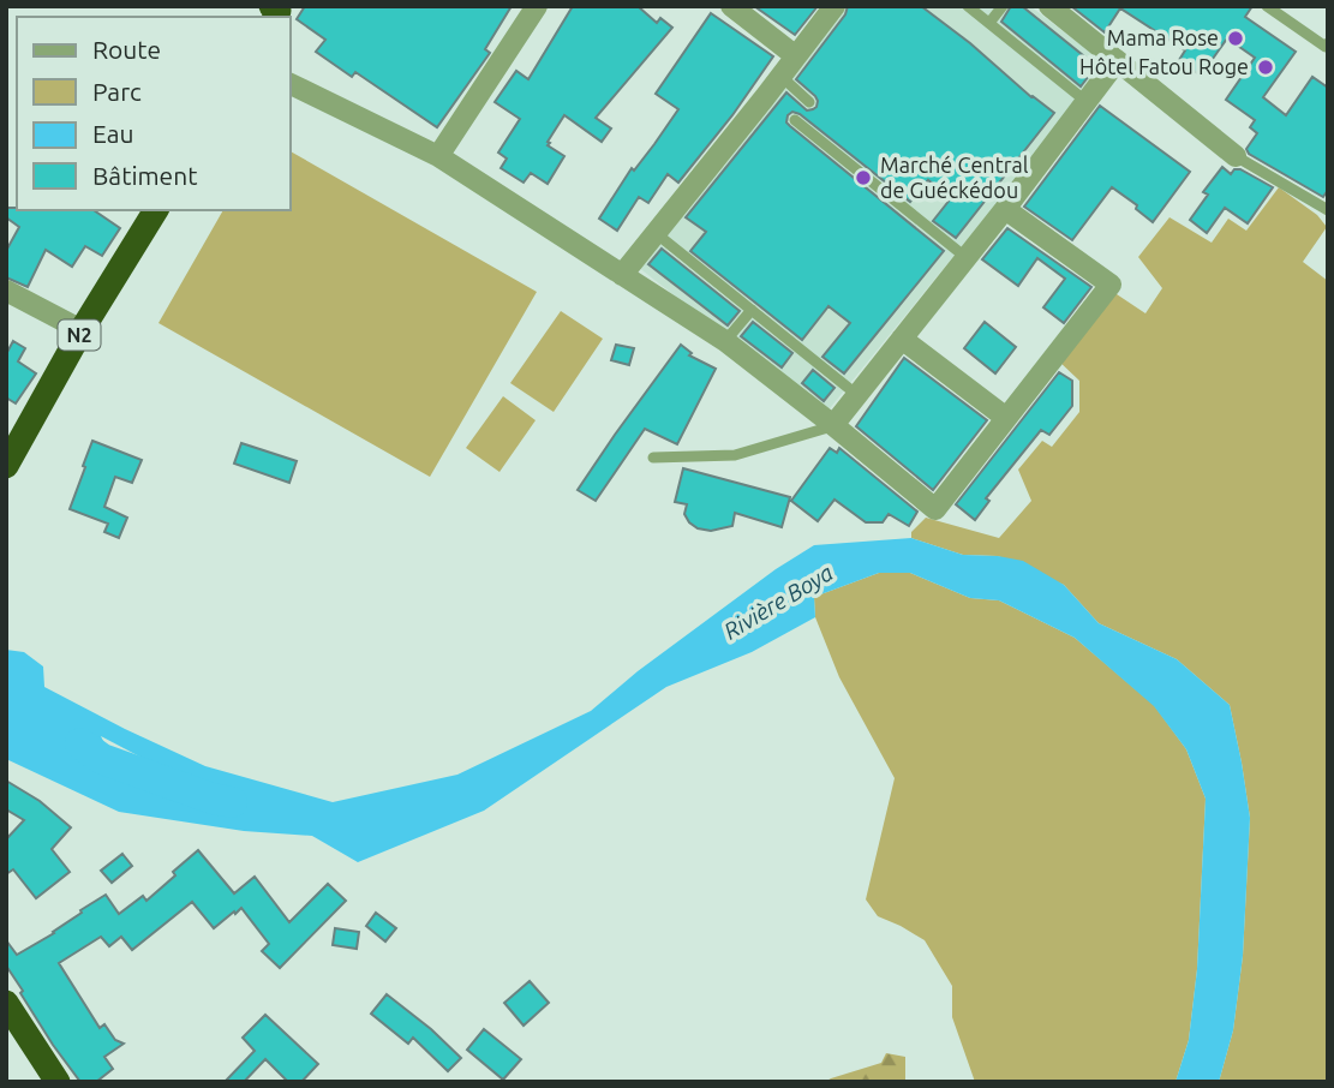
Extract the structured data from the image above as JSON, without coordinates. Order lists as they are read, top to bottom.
{
  "streets": {
    "highway": ["N2"]
  },
  "water": ["Rivière Boya"],
  "places": ["Mama Rose", "Hôtel Fatou Roge", "Marché Central de Guéckédou"],
  "legend": [
    "Route",
    "Parc",
    "Eau",
    "Bâtiment"
  ]
}
